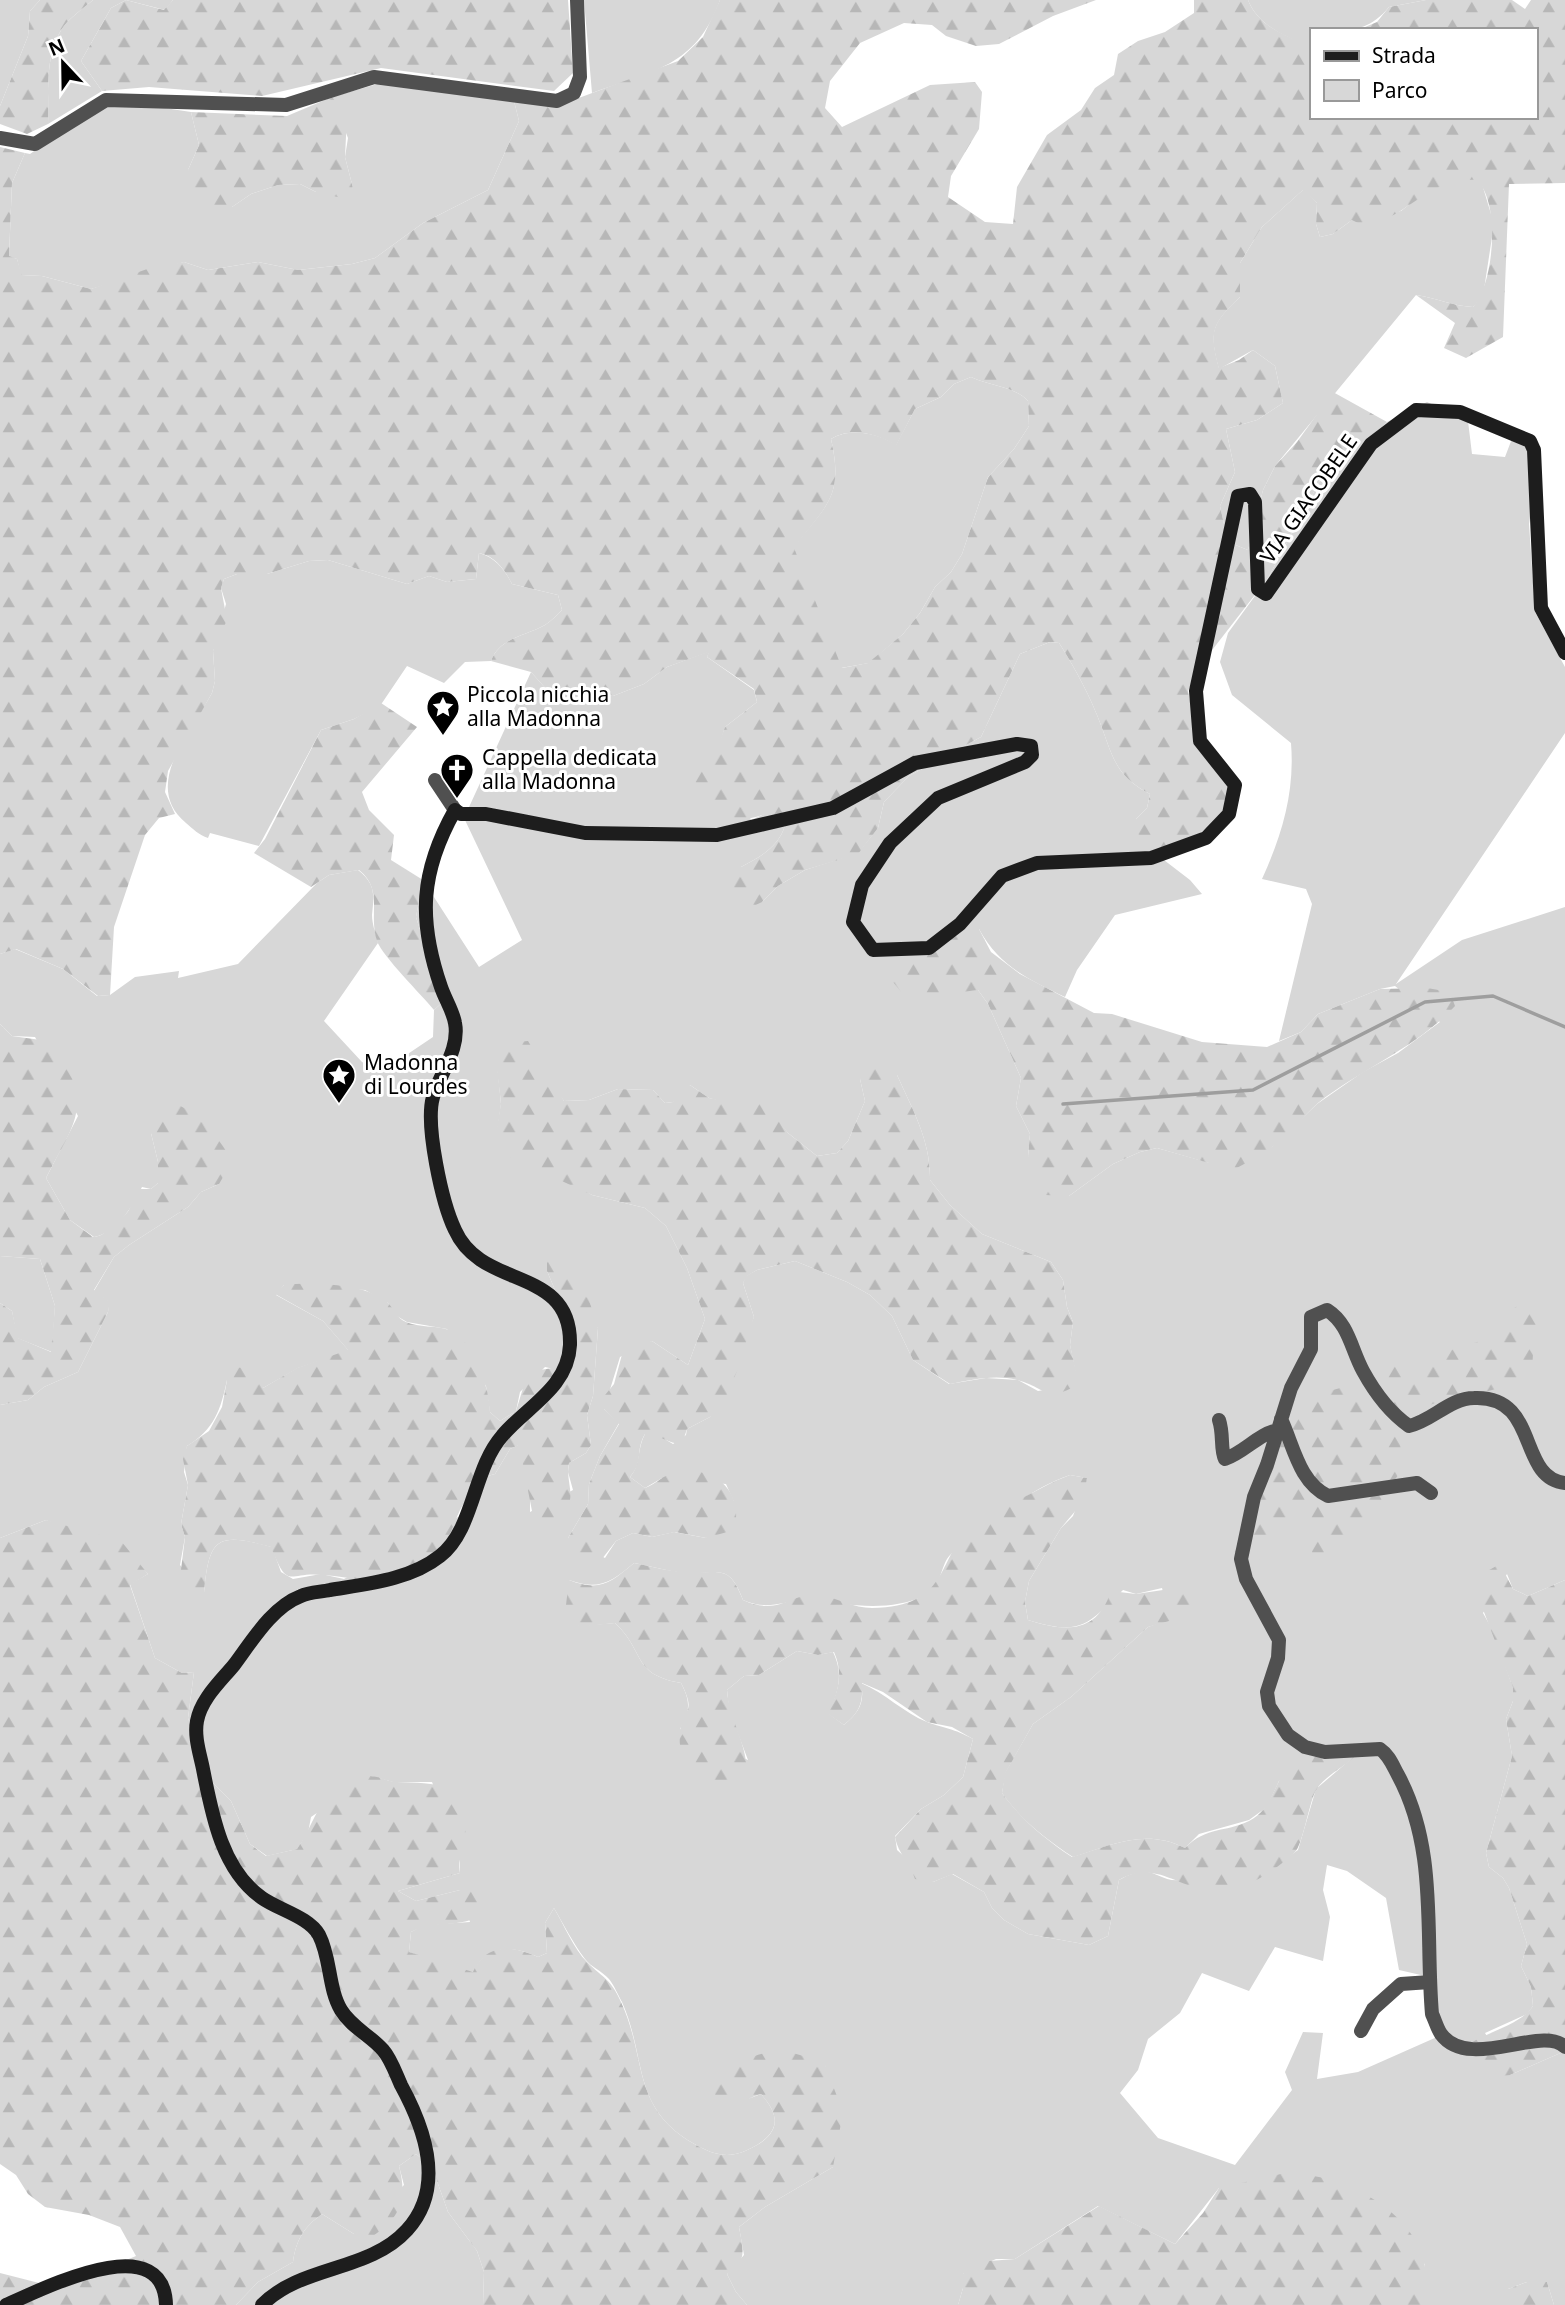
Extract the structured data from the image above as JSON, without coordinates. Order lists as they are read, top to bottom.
{
  "streets": {
    "street": ["VIA GIACOBELE"]
  },
  "places": {
    "place": ["Piccola nicchia alla Madonna", "Madonna di Lourdes"],
    "church": ["Cappella dedicata alla Madonna"]
  },
  "legend": ["Strada", "Parco"],
  "north": "top"
}
